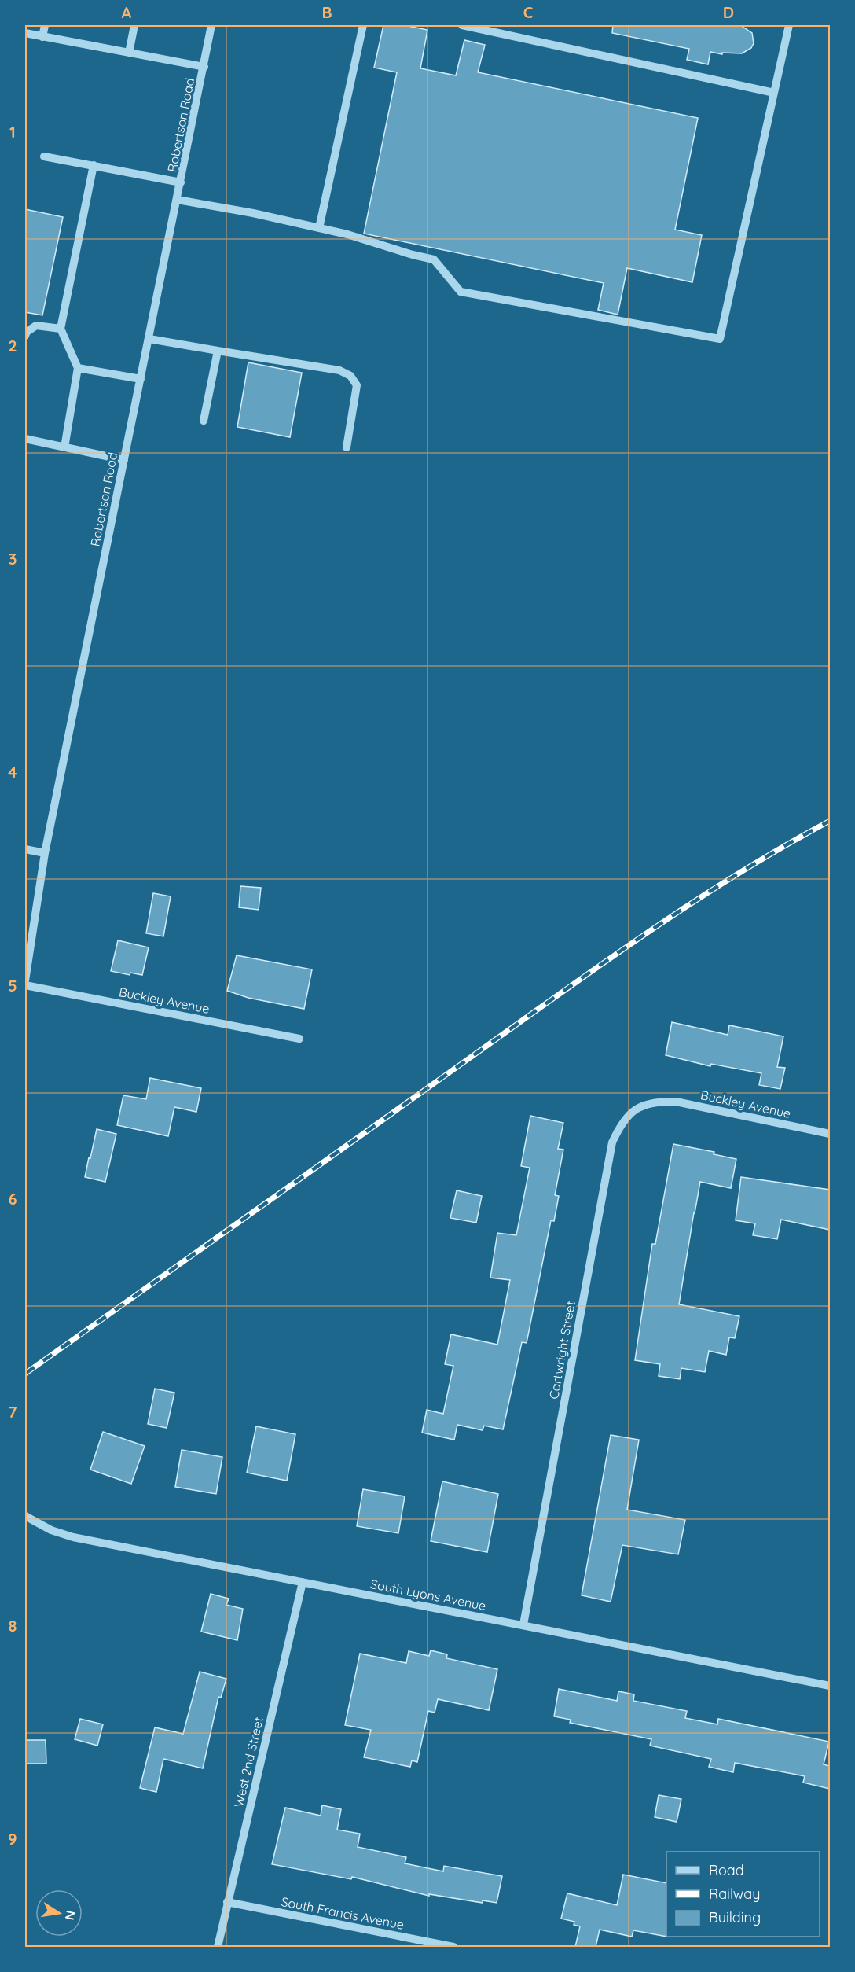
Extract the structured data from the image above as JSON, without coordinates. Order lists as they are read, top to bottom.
{
  "streets": {
    "street": [
      "Robertson Road",
      "Buckley Avenue",
      "Cartwright Street",
      "South Lyons Avenue",
      "West 2nd Street",
      "South Francis Avenue"
    ]
  },
  "crossings": [
    ["Buckley Avenue", "Cartwright Street"],
    ["Cartwright Street", "South Lyons Avenue"],
    ["South Lyons Avenue", "West 2nd Street"],
    ["West 2nd Street", "South Francis Avenue"]
  ],
  "legend": ["Road", "Railway", "Building"],
  "north": "right",
  "grid": {
    "columns": [
      "A",
      "B",
      "C",
      "D"
    ],
    "rows": [
      "1",
      "2",
      "3",
      "4",
      "5",
      "6",
      "7",
      "8",
      "9"
    ]
  }
}
